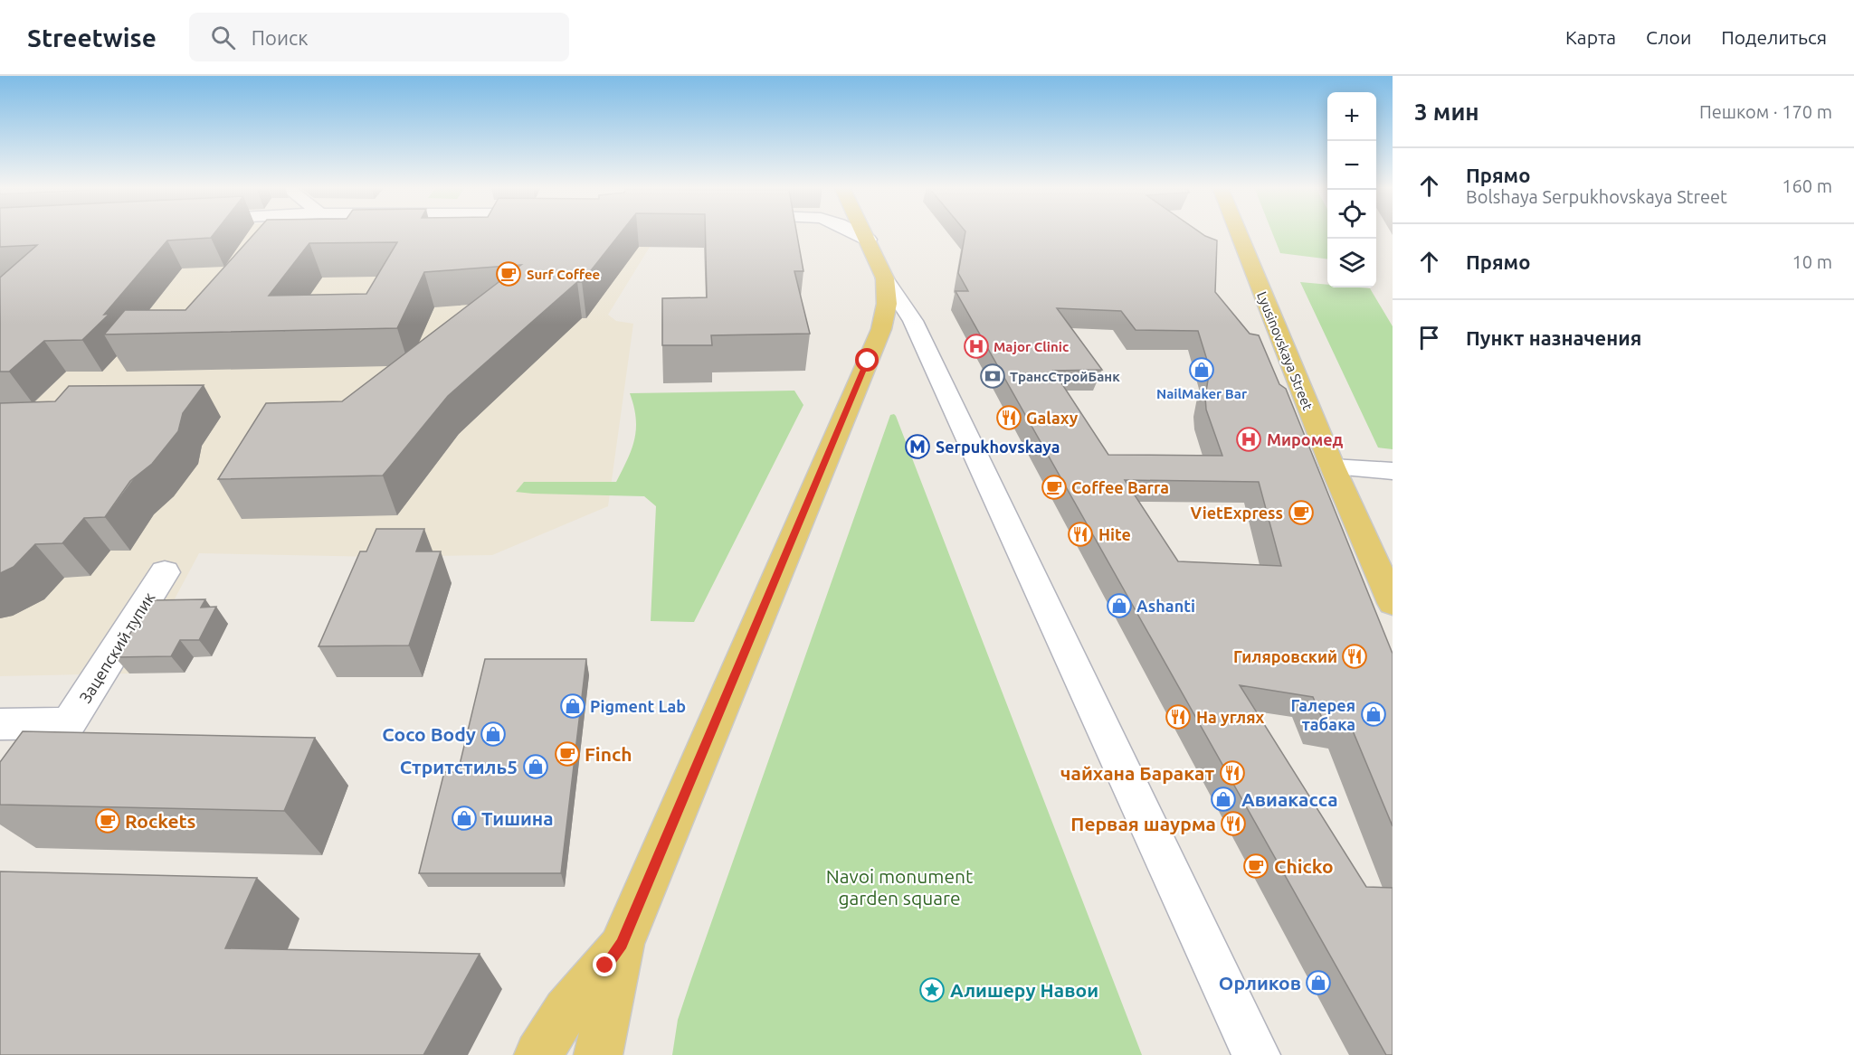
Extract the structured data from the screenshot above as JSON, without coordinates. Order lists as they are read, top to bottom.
{
  "streets": {
    "main road": ["Lyusinovskaya Street"],
    "street": ["Зацепский тупик"]
  },
  "parks": ["Navoi monument garden square"],
  "places": {
    "cafe": [
      "Surf Coffee",
      "Coffee Barra",
      "VietExpress",
      "Finch",
      "Rockets",
      "Chicko"
    ],
    "hospital": ["Major Clinic", "Миромед"],
    "shop": [
      "NailMaker Bar",
      "Ashanti",
      "Pigment Lab",
      "Галерея табака",
      "Coco Body",
      "Стритстиль5",
      "Авиакасса",
      "Тишина",
      "Орликов"
    ],
    "bank": ["ТрансСтройБанк"],
    "restaurant": [
      "Galaxy",
      "Hite",
      "Гиляровский",
      "На углях",
      "чайхана Баракат",
      "Первая шаурма"
    ],
    "metro station": ["Serpukhovskaya"],
    "place": ["Алишеру Навои"]
  },
  "page": {
    "header": "Streetwise",
    "search": "Поиск",
    "nav": ["Карта", "Слои", "Поделиться"],
    "heading": ["3 мин", "Пешком · 170 m"],
    "map_buttons": ["+", "−"],
    "list": [
      ["Прямо", "Bolshaya Serpukhovskaya Street", "160 m"],
      ["Прямо", "10 m"],
      "Пункт назначения"
    ]
  }
}
